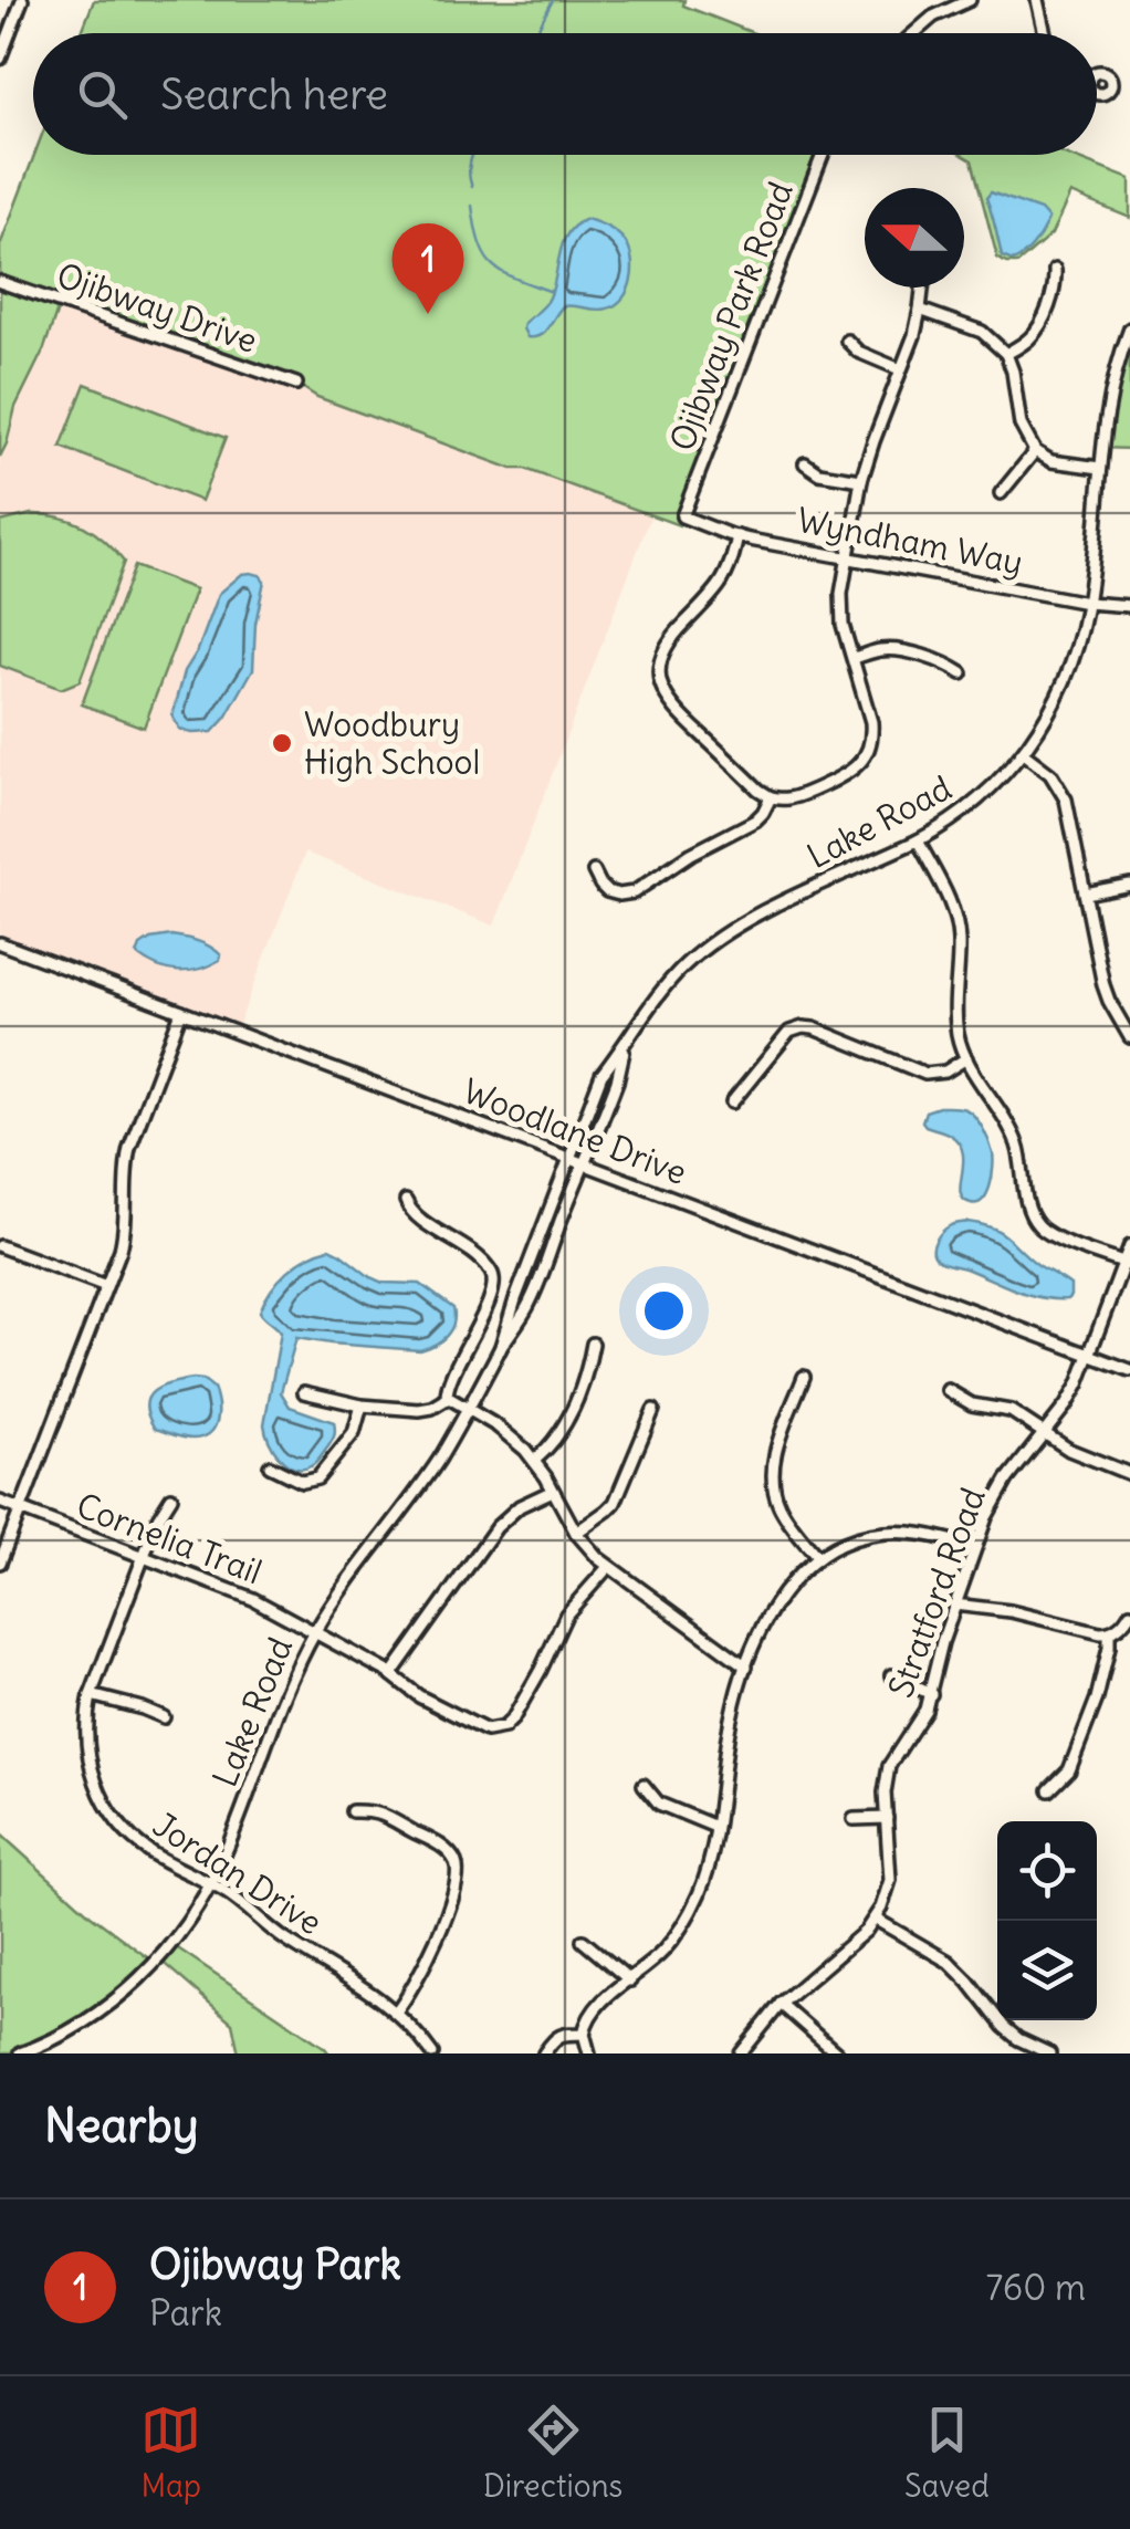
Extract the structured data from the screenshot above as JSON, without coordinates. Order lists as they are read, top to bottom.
{
  "streets": {
    "street": [
      "Ojibway Drive",
      "Ojibway Park Road",
      "Wyndham Way",
      "Lake Road",
      "Woodlane Drive",
      "Cornelia Trail",
      "Stratford Road",
      "Jordan Drive"
    ]
  },
  "crossings": [
    ["Ojibway Park Road", "Wyndham Way"],
    ["Wyndham Way", "Lake Road"],
    ["Lake Road", "Woodlane Drive"],
    ["Lake Road", "Cornelia Trail"],
    ["Lake Road", "Jordan Drive"],
    ["Woodlane Drive", "Stratford Road"],
    ["Cornelia Trail", "Jordan Drive"]
  ],
  "places": ["Woodbury High School"],
  "north": "left",
  "page": {
    "search": "Search here",
    "pins": "1",
    "heading": "Nearby",
    "list": [
      {
        "mark": "1",
        "name": "Ojibway Park",
        "note": "Park",
        "value": "760 m"
      }
    ],
    "nav": ["Map", "Directions", "Saved"]
  }
}
